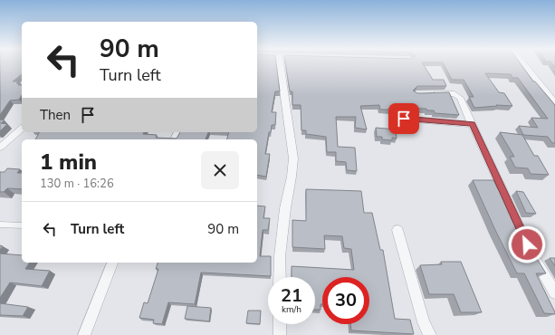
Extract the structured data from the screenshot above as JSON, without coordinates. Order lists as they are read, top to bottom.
{
  "page": {
    "turn": ["90 m", "Turn left"],
    "then": "Then",
    "heading": ["1 min", "130 m · 16:26"],
    "list": [
      {
        "name": "Turn left",
        "value": "90 m"
      }
    ],
    "speed": "21 km/h",
    "limit": "30"
  }
}
